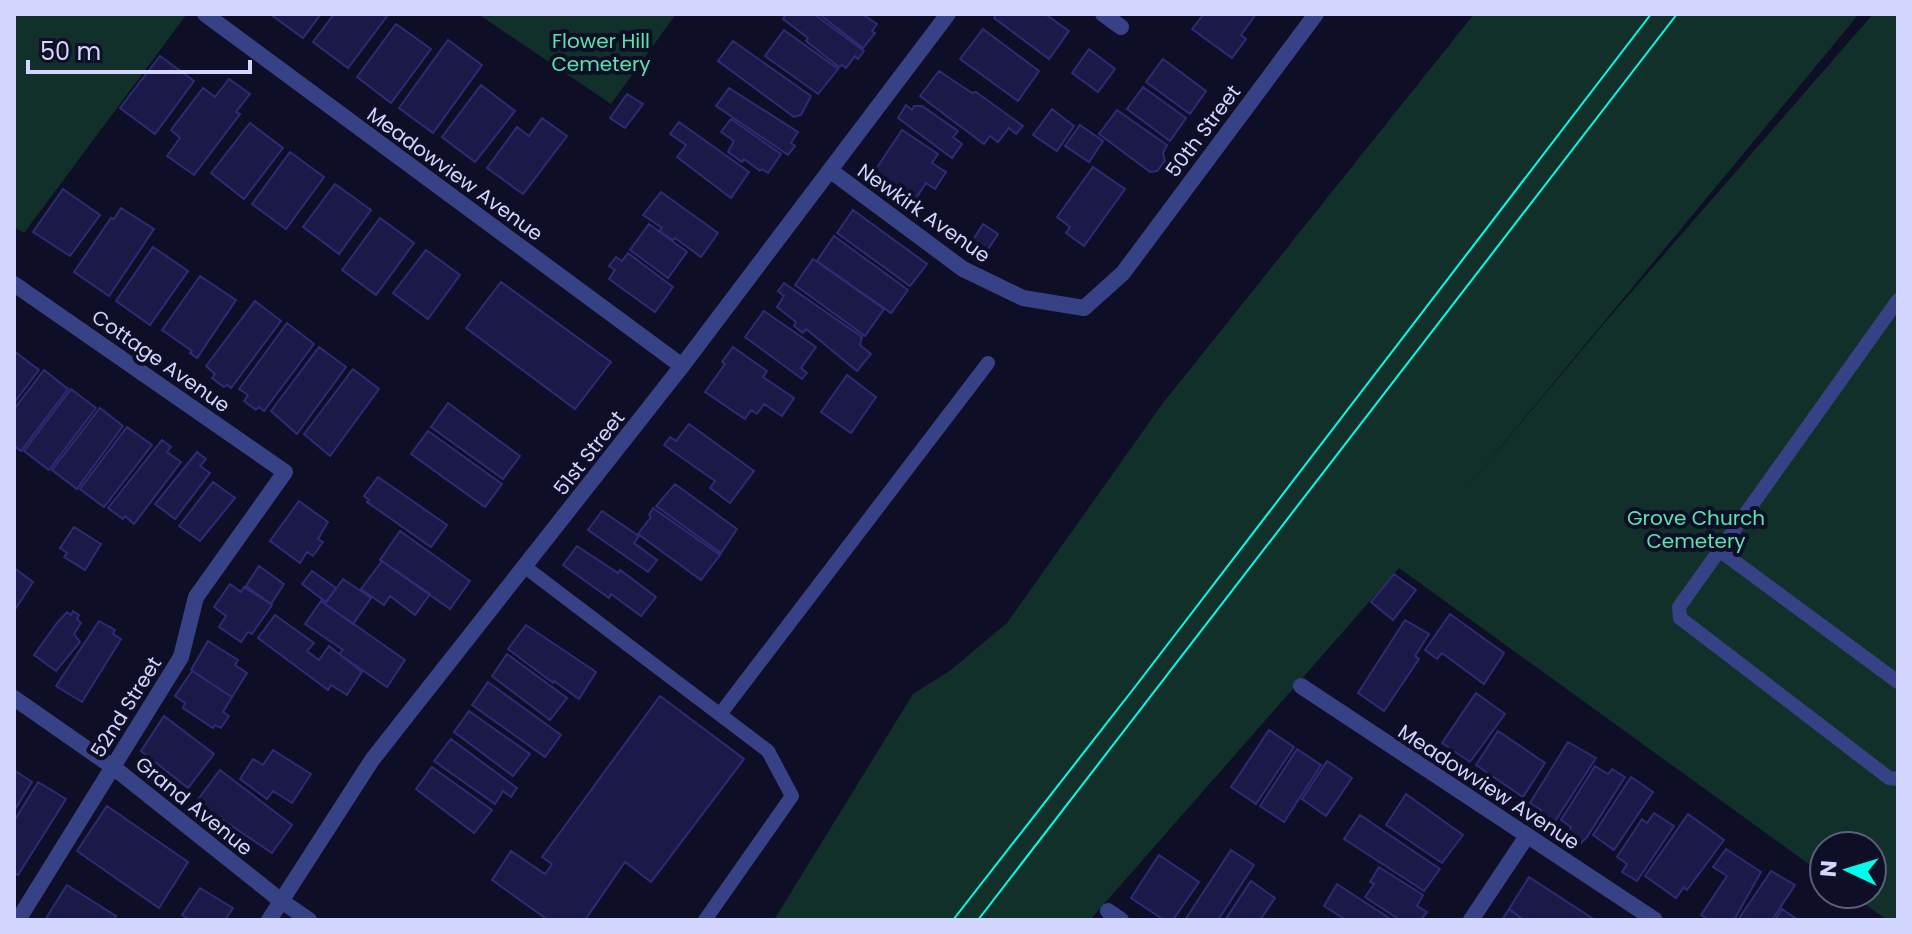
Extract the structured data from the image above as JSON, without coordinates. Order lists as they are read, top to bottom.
{
  "streets": {
    "street": [
      "50th Street",
      "Meadowview Avenue",
      "Newkirk Avenue",
      "Cottage Avenue",
      "51st Street",
      "52nd Street",
      "Grand Avenue"
    ]
  },
  "crossings": [
    ["50th Street", "Newkirk Avenue"],
    ["Meadowview Avenue", "51st Street"],
    ["Newkirk Avenue", "51st Street"],
    ["Cottage Avenue", "52nd Street"],
    ["51st Street", "Grand Avenue"],
    ["52nd Street", "Grand Avenue"]
  ],
  "parks": ["Flower Hill Cemetery", "Grove Church Cemetery"],
  "scale_bar": "50 m",
  "north": "left"
}
